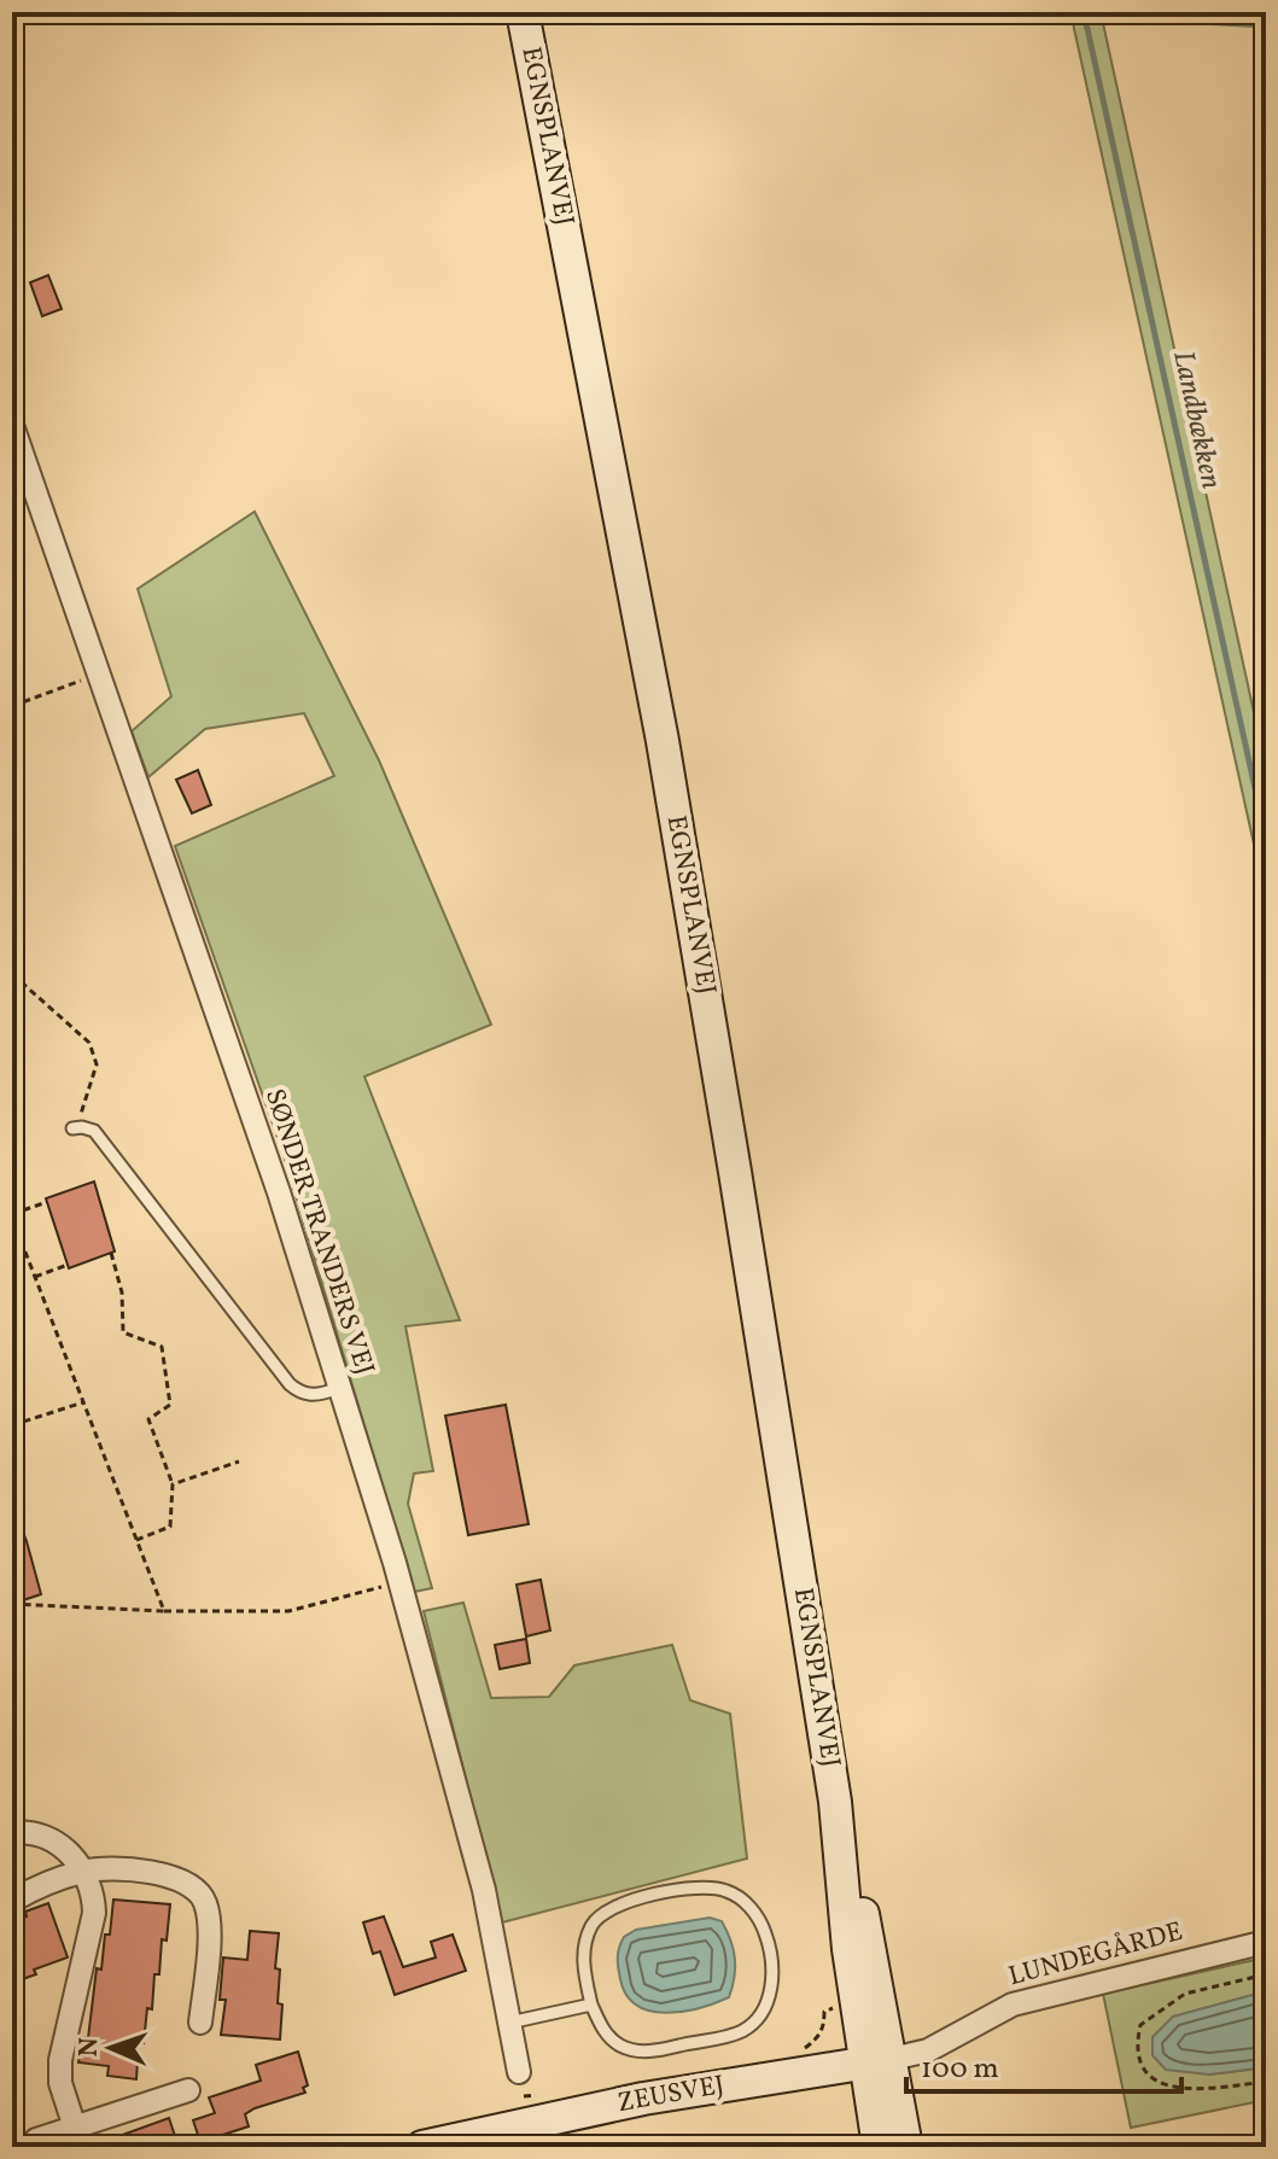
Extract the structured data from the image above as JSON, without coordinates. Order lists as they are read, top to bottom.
{
  "streets": {
    "main road": ["EGNSPLANVEJ", "ZEUSVEJ"],
    "street": ["SØNDER TRANDERS VEJ", "LUNDEGÅRDE"]
  },
  "crossings": [
    ["EGNSPLANVEJ", "LUNDEGÅRDE"],
    ["EGNSPLANVEJ", "ZEUSVEJ"],
    ["LUNDEGÅRDE", "ZEUSVEJ"]
  ],
  "water": ["Landbækken"],
  "scale_bar": "100 m",
  "north": "left"
}
